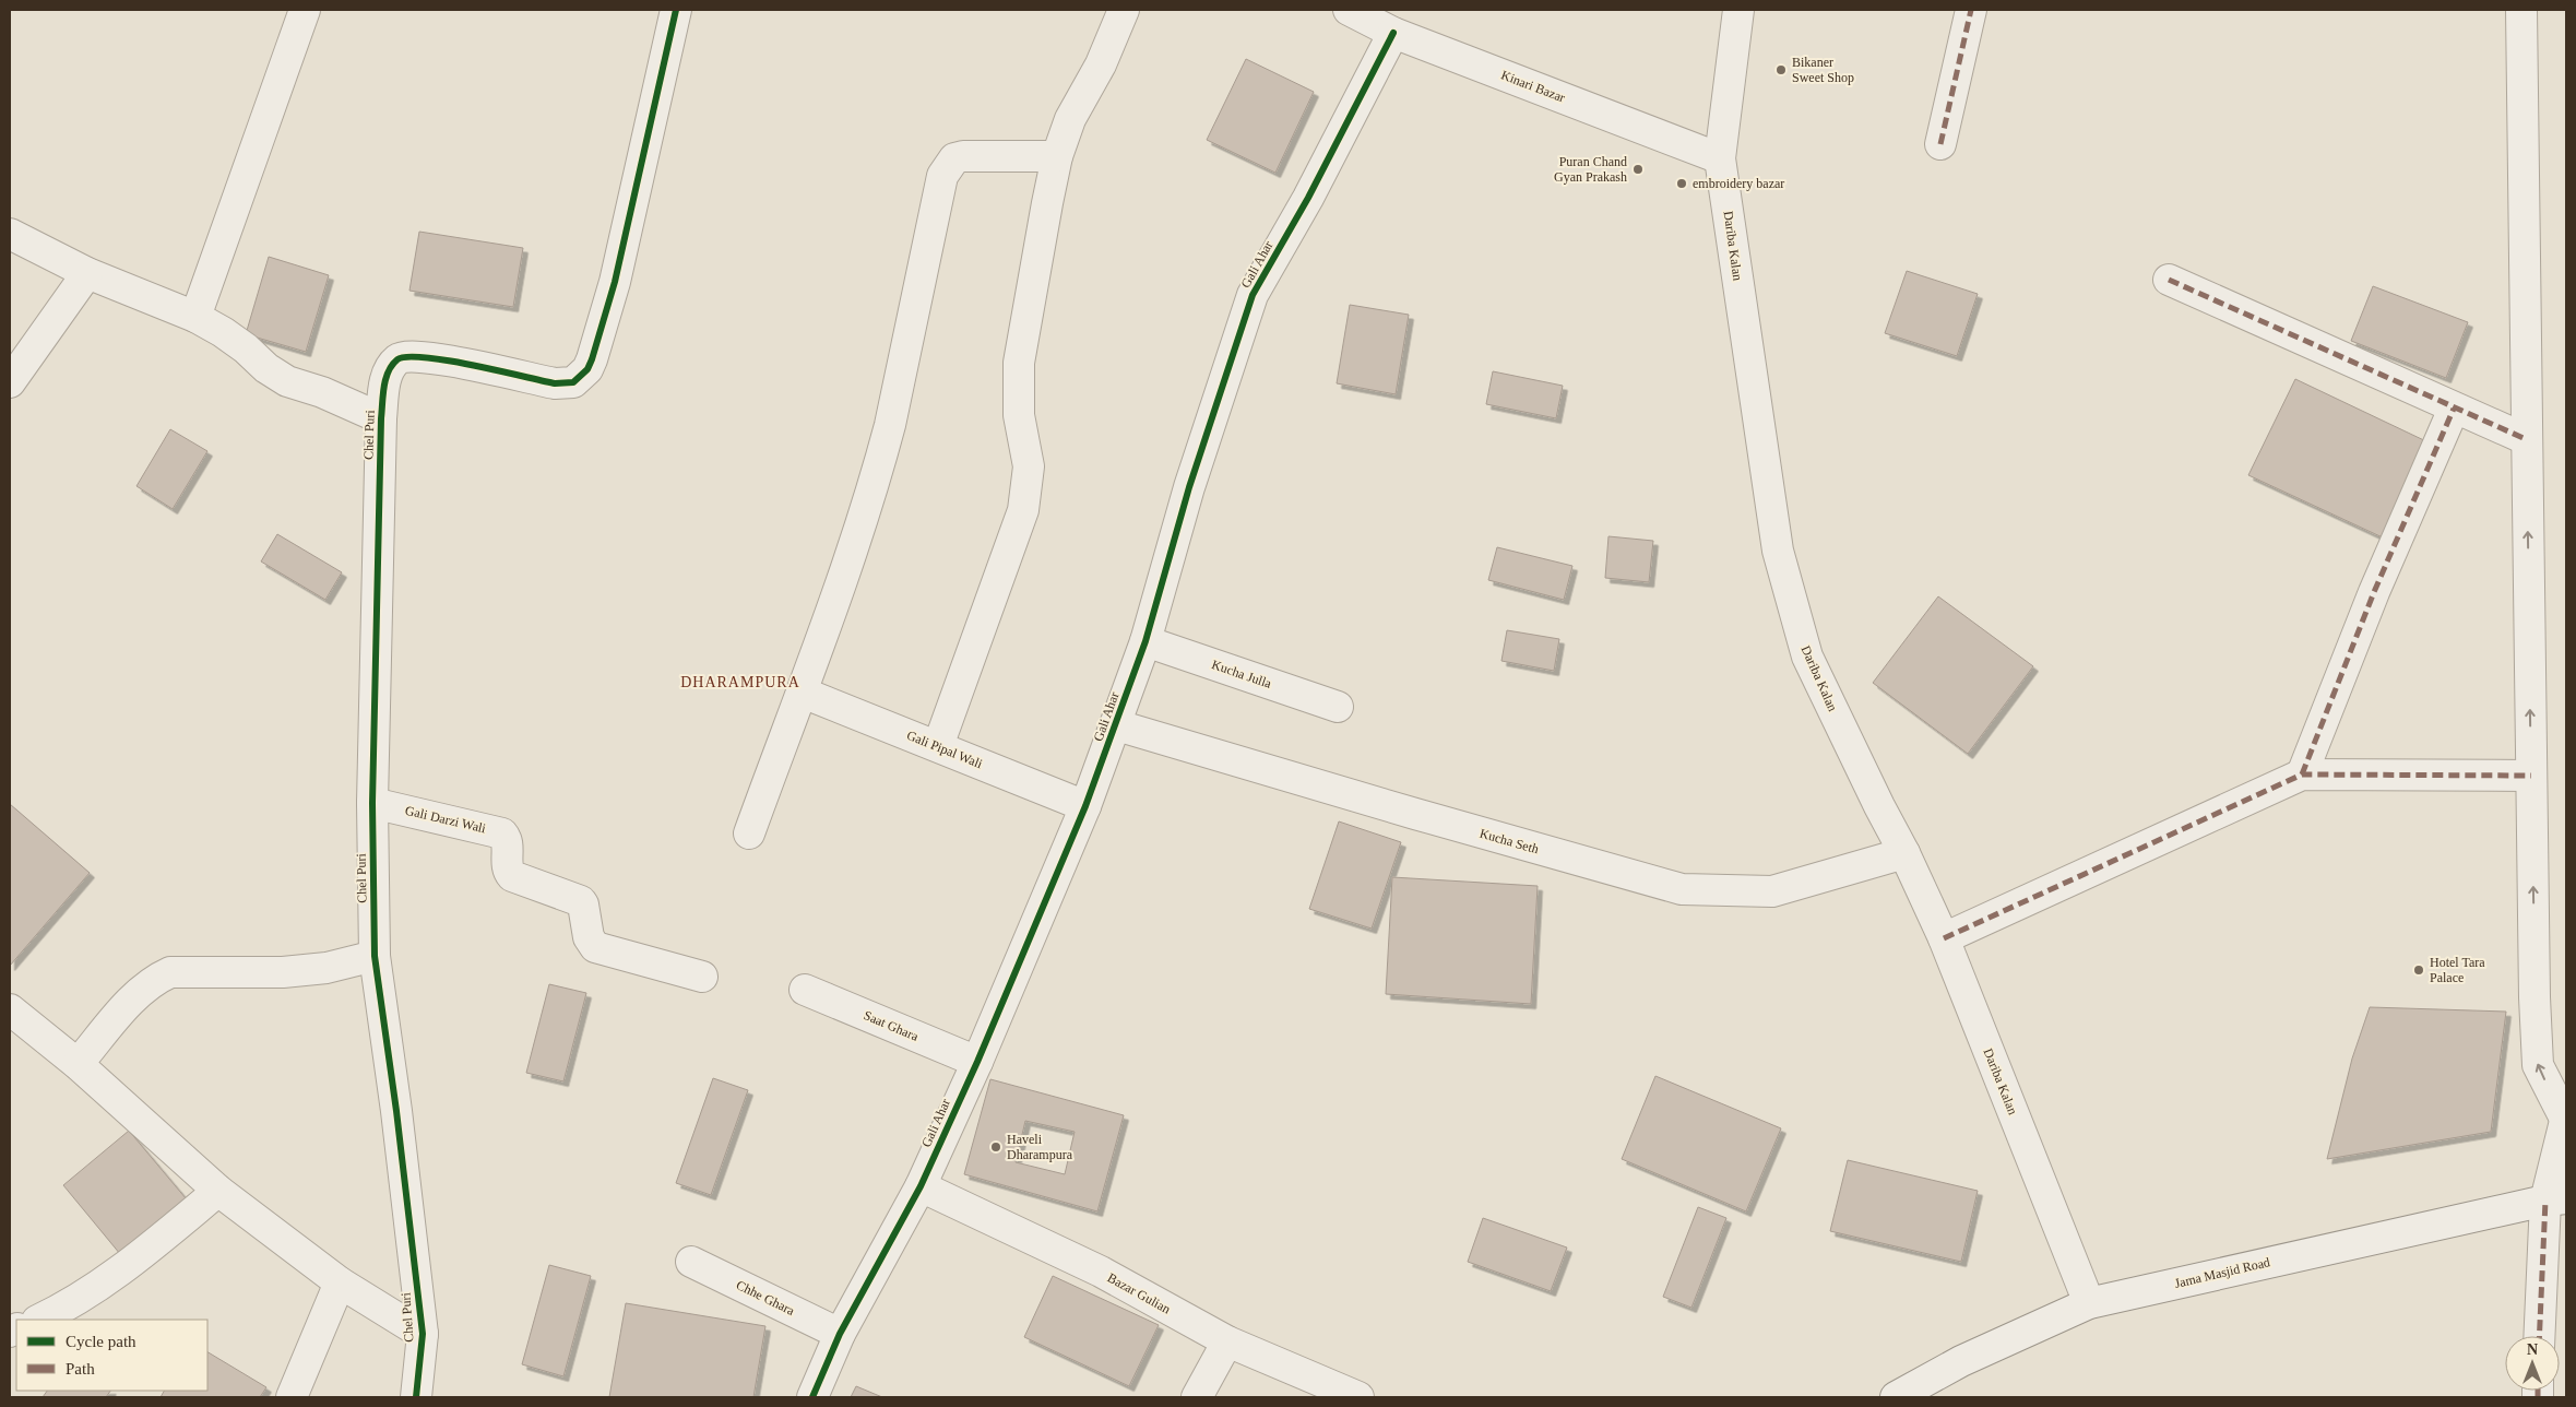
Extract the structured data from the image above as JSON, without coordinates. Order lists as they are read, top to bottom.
{
  "streets": {
    "street": [
      "Kinari Bazar",
      "Dariba Kalan",
      "Gali Ahar",
      "Chel Puri",
      "Kucha Julla",
      "Gali Pipal Wali",
      "Gali Darzi Wali",
      "Kucha Seth",
      "Saat Ghara",
      "Jama Masjid Road",
      "Bazar Gulian",
      "Chhe Ghara"
    ]
  },
  "crossings": [
    ["Kinari Bazar", "Dariba Kalan"],
    ["Kinari Bazar", "Gali Ahar"],
    ["Dariba Kalan", "Kucha Seth"],
    ["Dariba Kalan", "Jama Masjid Road"],
    ["Gali Ahar", "Kucha Julla"],
    ["Gali Ahar", "Gali Pipal Wali"],
    ["Gali Ahar", "Kucha Seth"],
    ["Gali Ahar", "Saat Ghara"],
    ["Gali Ahar", "Bazar Gulian"],
    ["Gali Ahar", "Chhe Ghara"],
    ["Chel Puri", "Gali Darzi Wali"]
  ],
  "districts": ["DHARAMPURA"],
  "places": [
    "Bikaner Sweet Shop",
    "Puran Chand Gyan Prakash",
    "embroidery bazar",
    "Hotel Tara Palace",
    "Haveli Dharampura"
  ],
  "legend": ["Cycle path", "Path"],
  "north": "top"
}
